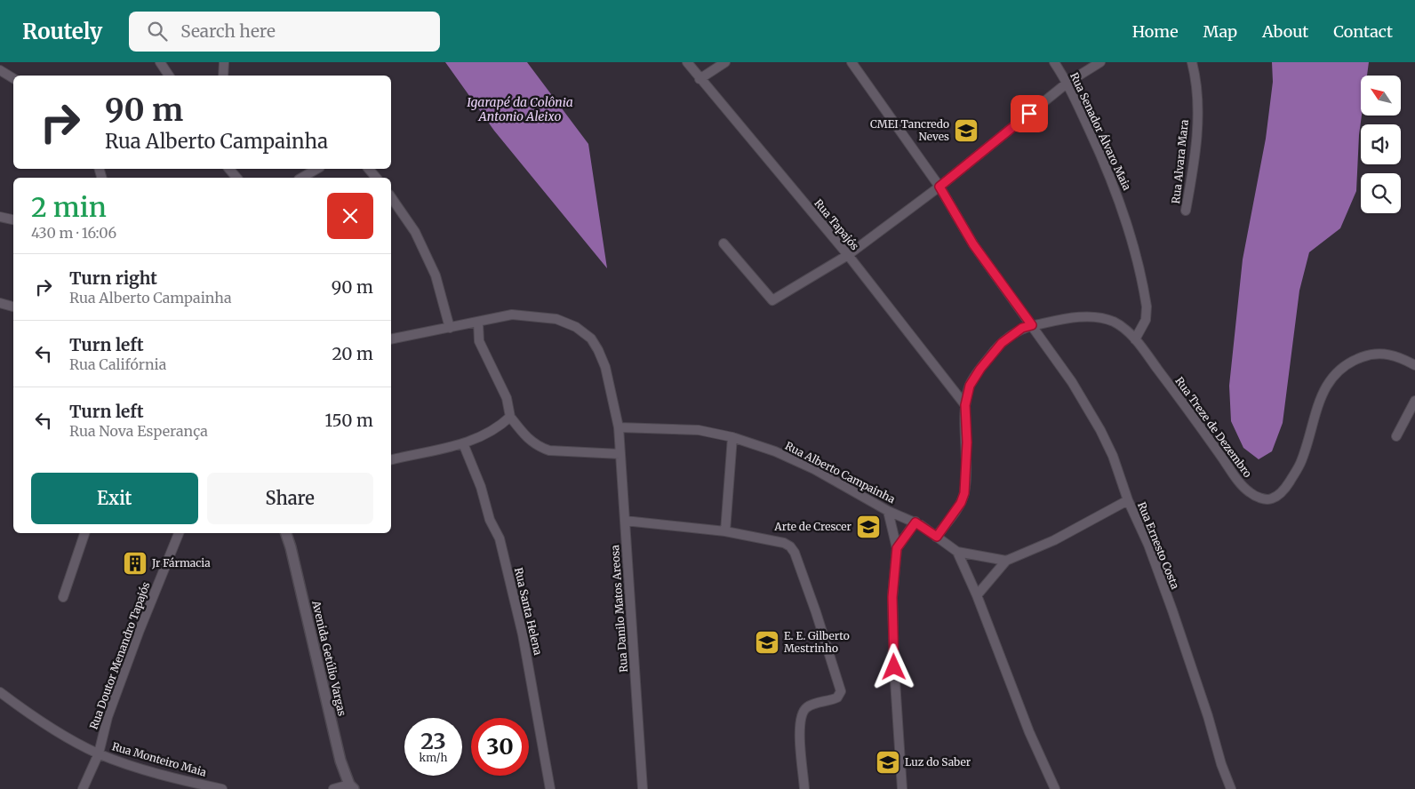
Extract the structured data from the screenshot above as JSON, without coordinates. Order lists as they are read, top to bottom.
{
  "streets": {
    "street": [
      "Rua Senador Álvaro Maia",
      "Rua Alvara Mara",
      "Rua Tapajós",
      "Rua Treze de Dezembro",
      "Rua Alberto Campainha",
      "Rua Ernesto Costa",
      "Rua Danilo Matos Areosa",
      "Rua Santa Helena",
      "Rua Doutor Menandro Tapajós",
      "Avenida Getúlio Vargas",
      "Rua Monteiro Maia"
    ]
  },
  "crossings": [
    ["Rua Senador Álvaro Maia", "Rua Treze de Dezembro"],
    ["Rua Tapajós", "Rua Treze de Dezembro"],
    ["Rua Treze de Dezembro", "Rua Alberto Campainha"],
    ["Rua Treze de Dezembro", "Rua Ernesto Costa"],
    ["Rua Alberto Campainha", "Rua Danilo Matos Areosa"],
    ["Rua Doutor Menandro Tapajós", "Rua Monteiro Maia"]
  ],
  "water": ["Igarapé da Colônia Antonio Aleixo"],
  "places": {
    "school or university": [
      "CMEI Tancredo Neves",
      "Arte de Crescer",
      "E. E. Gilberto Mestrinho",
      "Luz do Saber"
    ],
    "building": ["Jr Fármacia"]
  },
  "north": "top left",
  "page": {
    "header": "Routely",
    "search": "Search here",
    "nav": [
      "Home",
      "Map",
      "About",
      "Contact"
    ],
    "turn": ["90 m", "Rua Alberto Campainha"],
    "heading": ["2 min", "430 m · 16:06"],
    "list": [
      {
        "name": "Turn right",
        "note": "Rua Alberto Campainha",
        "value": "90 m"
      },
      {
        "name": "Turn left",
        "note": "Rua Califórnia",
        "value": "20 m"
      },
      {
        "name": "Turn left",
        "note": "Rua Nova Esperança",
        "value": "150 m"
      }
    ],
    "buttons": ["Exit", "Share"],
    "speed": "23 km/h",
    "limit": "30"
  }
}
